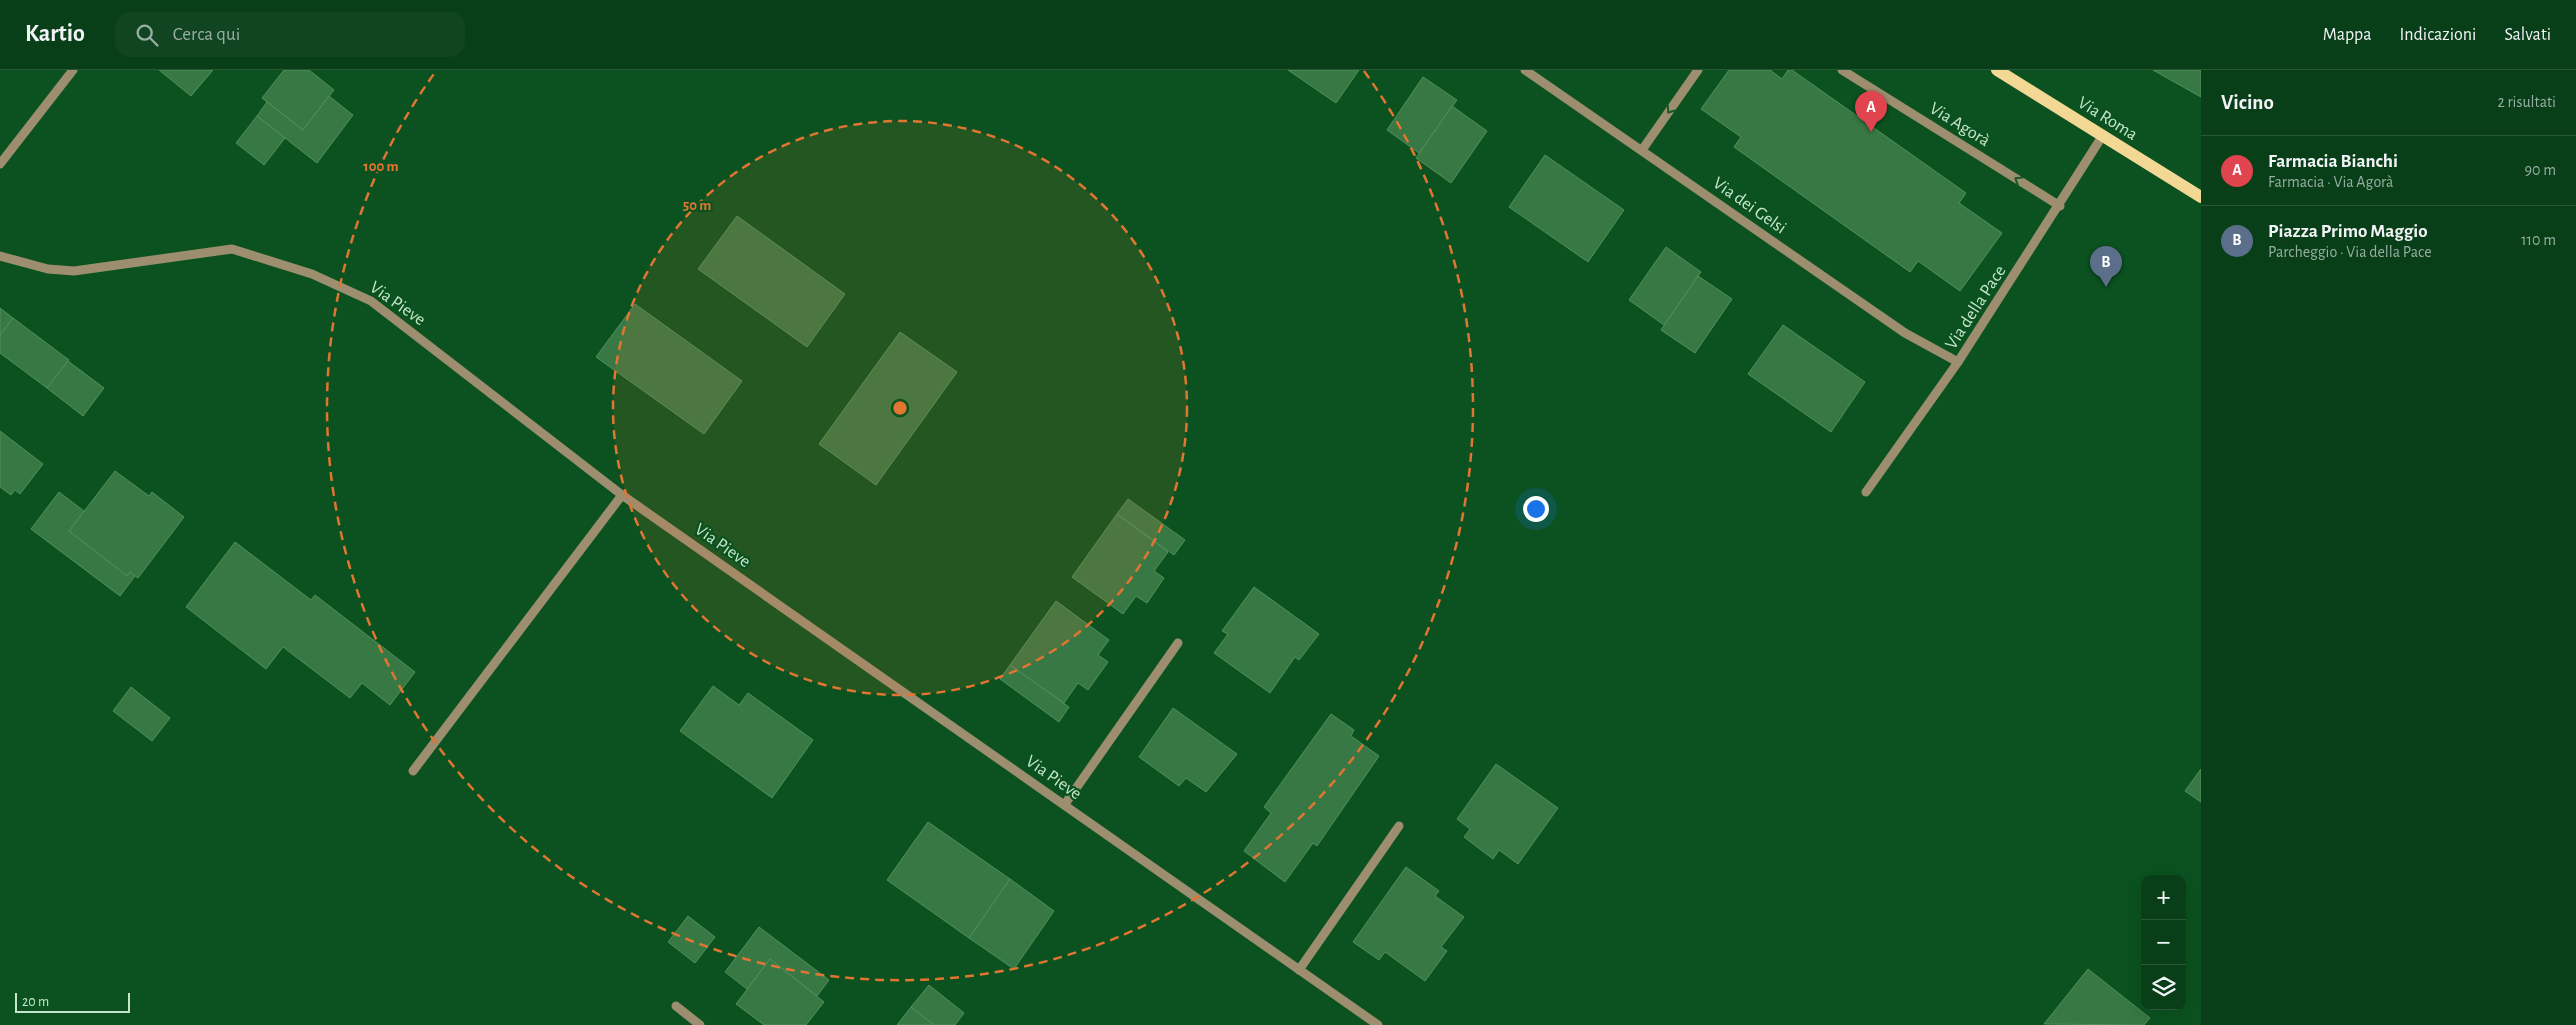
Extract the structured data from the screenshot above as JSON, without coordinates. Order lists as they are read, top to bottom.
{
  "streets": {
    "main road": ["Via Roma"],
    "street": [
      "Via Agorà",
      "Via dei Gelsi",
      "Via Pieve",
      "Via della Pace"
    ]
  },
  "crossings": [
    ["Via Roma", "Via della Pace"],
    ["Via Agorà", "Via della Pace"],
    ["Via dei Gelsi", "Via della Pace"]
  ],
  "one_way": ["Via Agorà"],
  "scale_bar": "20 m",
  "page": {
    "header": "Kartio",
    "search": "Cerca qui",
    "nav": ["Mappa", "Indicazioni", "Salvati"],
    "heading": ["Vicino", "2 risultati"],
    "pins": ["A", "B"],
    "list": [
      {
        "mark": "A",
        "name": "Farmacia Bianchi",
        "note": "Farmacia · Via Agorà",
        "value": "90 m"
      },
      {
        "mark": "B",
        "name": "Piazza Primo Maggio",
        "note": "Parcheggio · Via della Pace",
        "value": "110 m"
      }
    ],
    "map_buttons": ["+", "−"],
    "scale": "20 m"
  },
  "rings": ["100 m", "50 m"]
}
